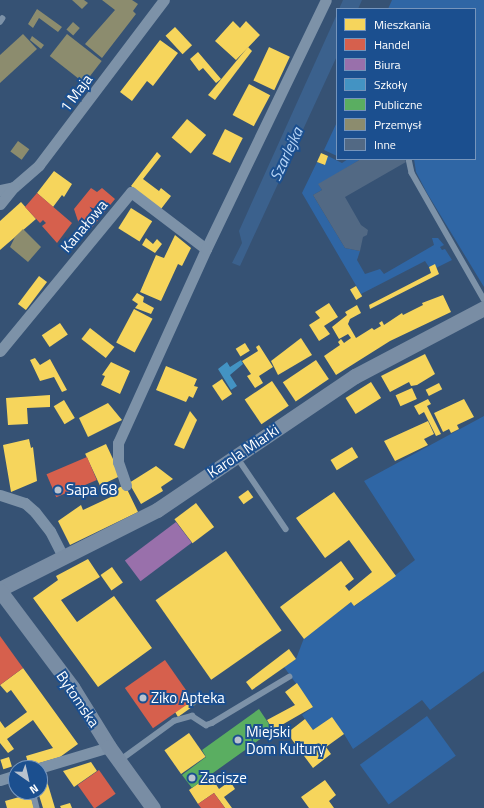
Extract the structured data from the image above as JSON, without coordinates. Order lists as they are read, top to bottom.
{
  "streets": {
    "street": [
      "1 Maja",
      "Kanałowa",
      "Karola Miarki",
      "Bytomska"
    ]
  },
  "crossings": [
    ["Karola Miarki", "Bytomska"]
  ],
  "water": ["Szarlejka"],
  "places": [
    "Sapa 68",
    "Ziko Apteka",
    "Miejski Dom Kultury",
    "Zacisze"
  ],
  "legend": [
    "Mieszkania",
    "Handel",
    "Biura",
    "Szkoły",
    "Publiczne",
    "Przemysł",
    "Inne"
  ],
  "north": "bottom right"
}
